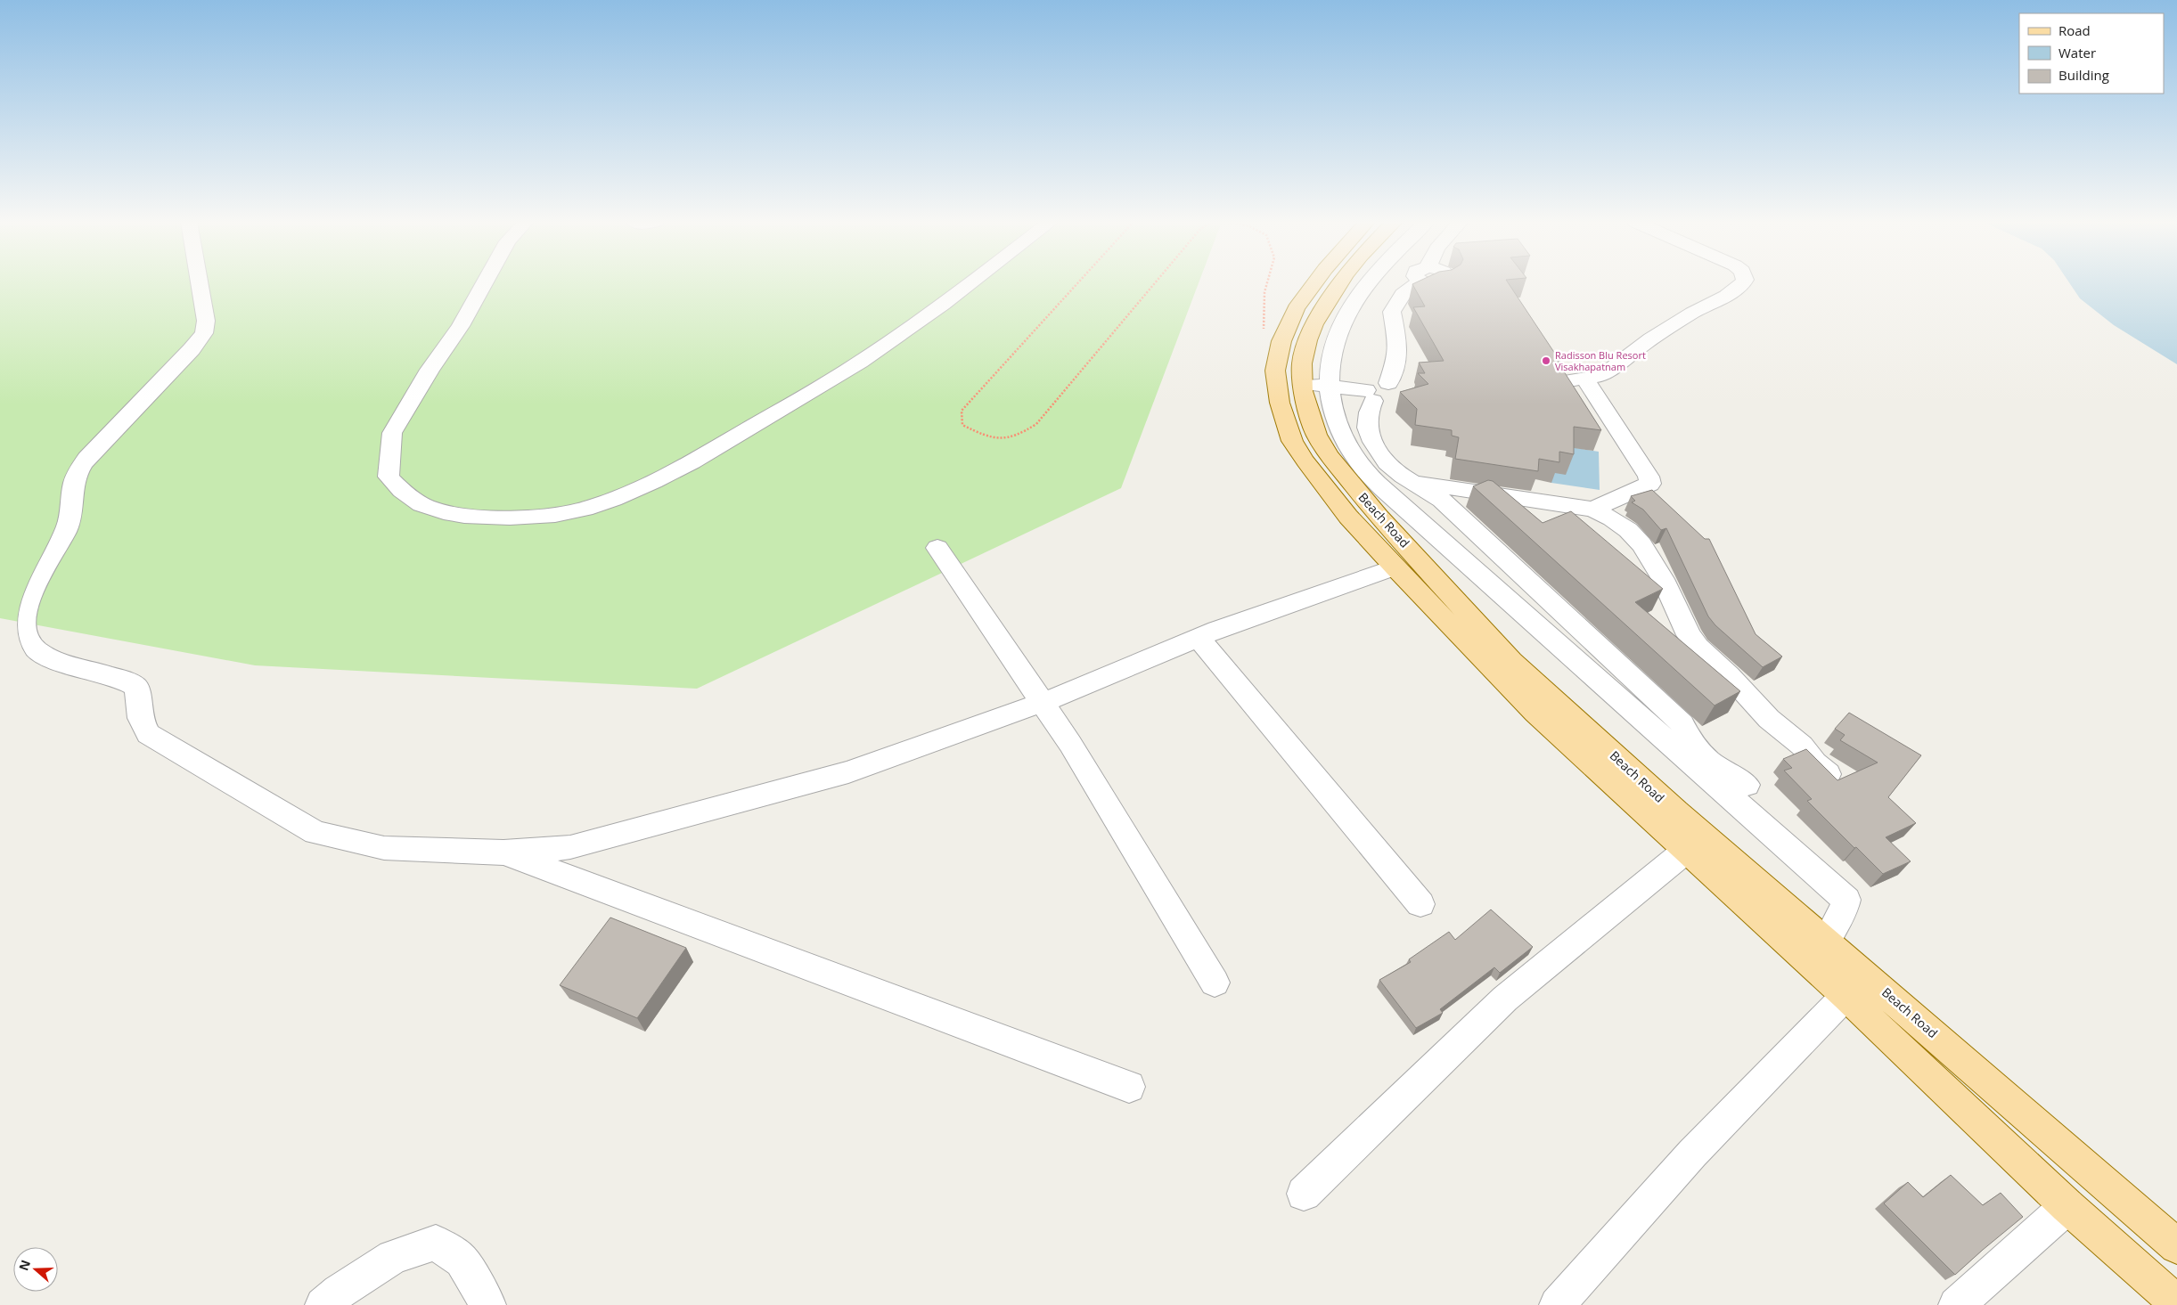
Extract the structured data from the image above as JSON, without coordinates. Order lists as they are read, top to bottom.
{
  "streets": {
    "main road": ["Beach Road"]
  },
  "places": ["Radisson Blu Resort Visakhapatnam"],
  "legend": ["Road", "Water", "Building"],
  "north": "left"
}
